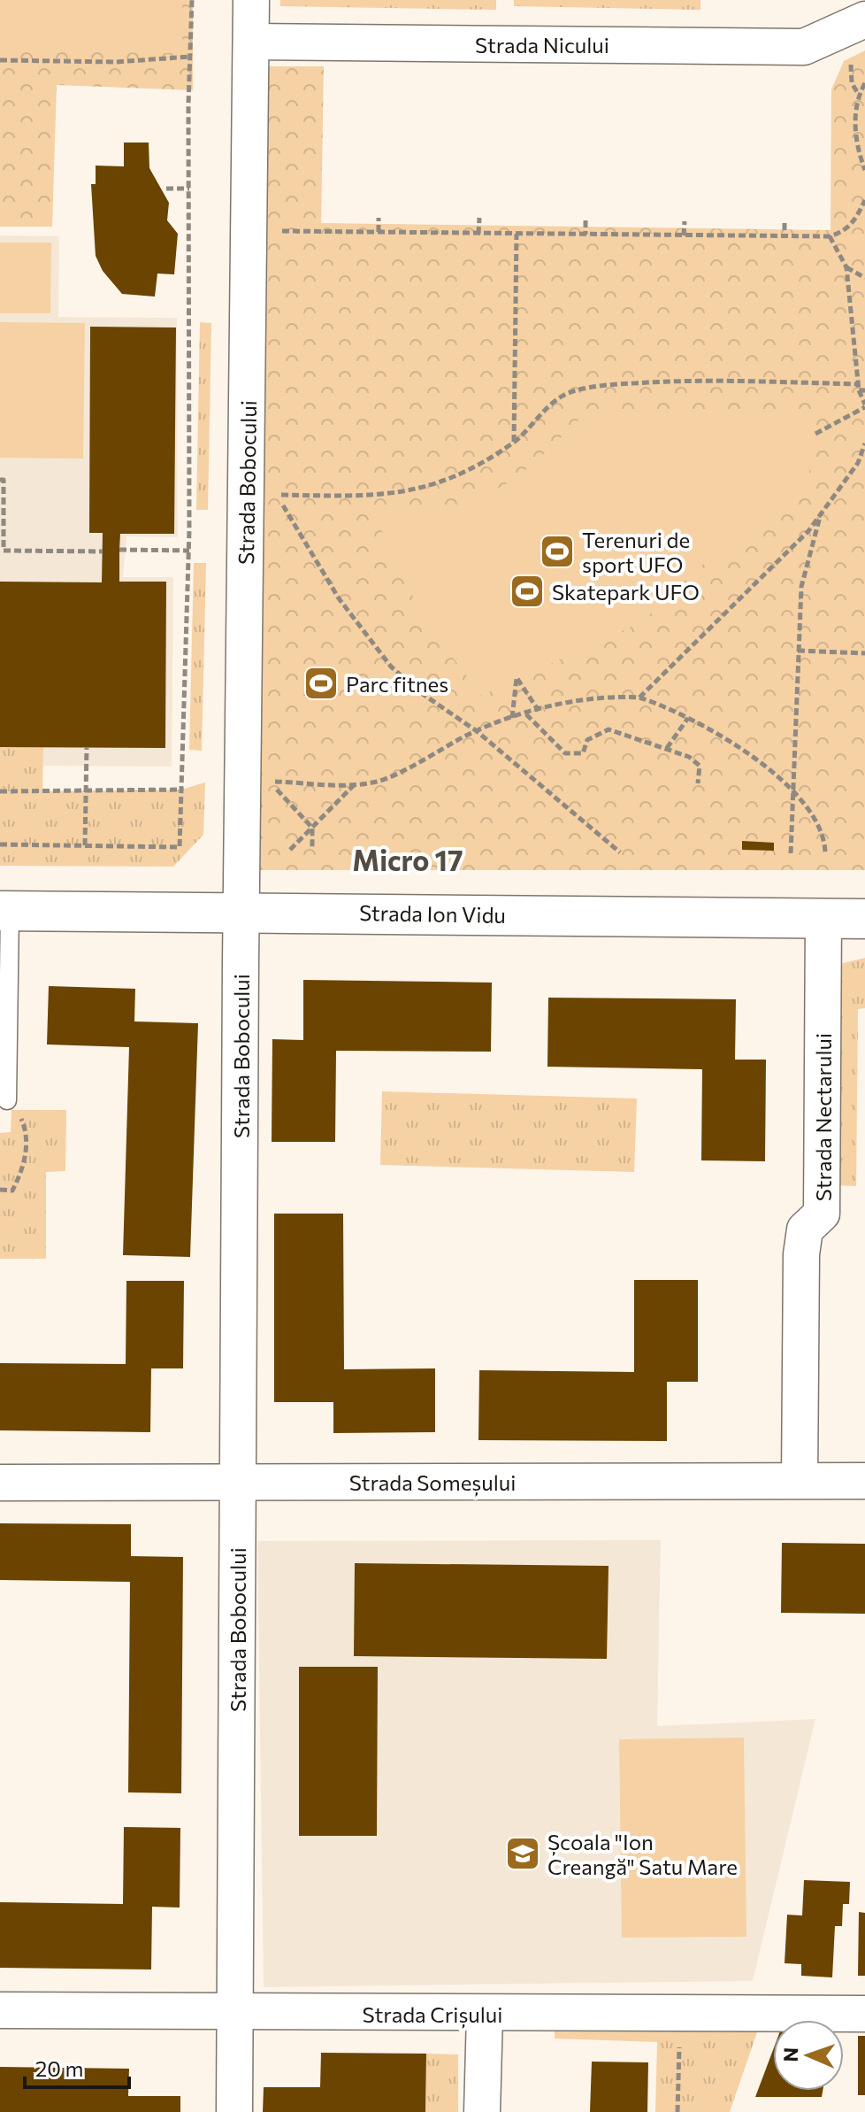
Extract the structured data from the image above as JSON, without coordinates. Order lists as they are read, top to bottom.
{
  "streets": {
    "street": [
      "Strada Nicului",
      "Strada Bobocului",
      "Strada Ion Vidu",
      "Strada Nectarului",
      "Strada Someșului",
      "Strada Crișului"
    ]
  },
  "crossings": [
    ["Strada Nicului", "Strada Bobocului"],
    ["Strada Bobocului", "Strada Ion Vidu"],
    ["Strada Bobocului", "Strada Someșului"],
    ["Strada Bobocului", "Strada Crișului"],
    ["Strada Ion Vidu", "Strada Nectarului"],
    ["Strada Nectarului", "Strada Someșului"]
  ],
  "districts": ["Micro 17"],
  "places": {
    "sports": ["Terenuri de sport UFO", "Skatepark UFO", "Parc fitnes"],
    "school or university": ["Școala \"Ion Creangă\" Satu Mare"]
  },
  "scale_bar": "20 m",
  "north": "left"
}
